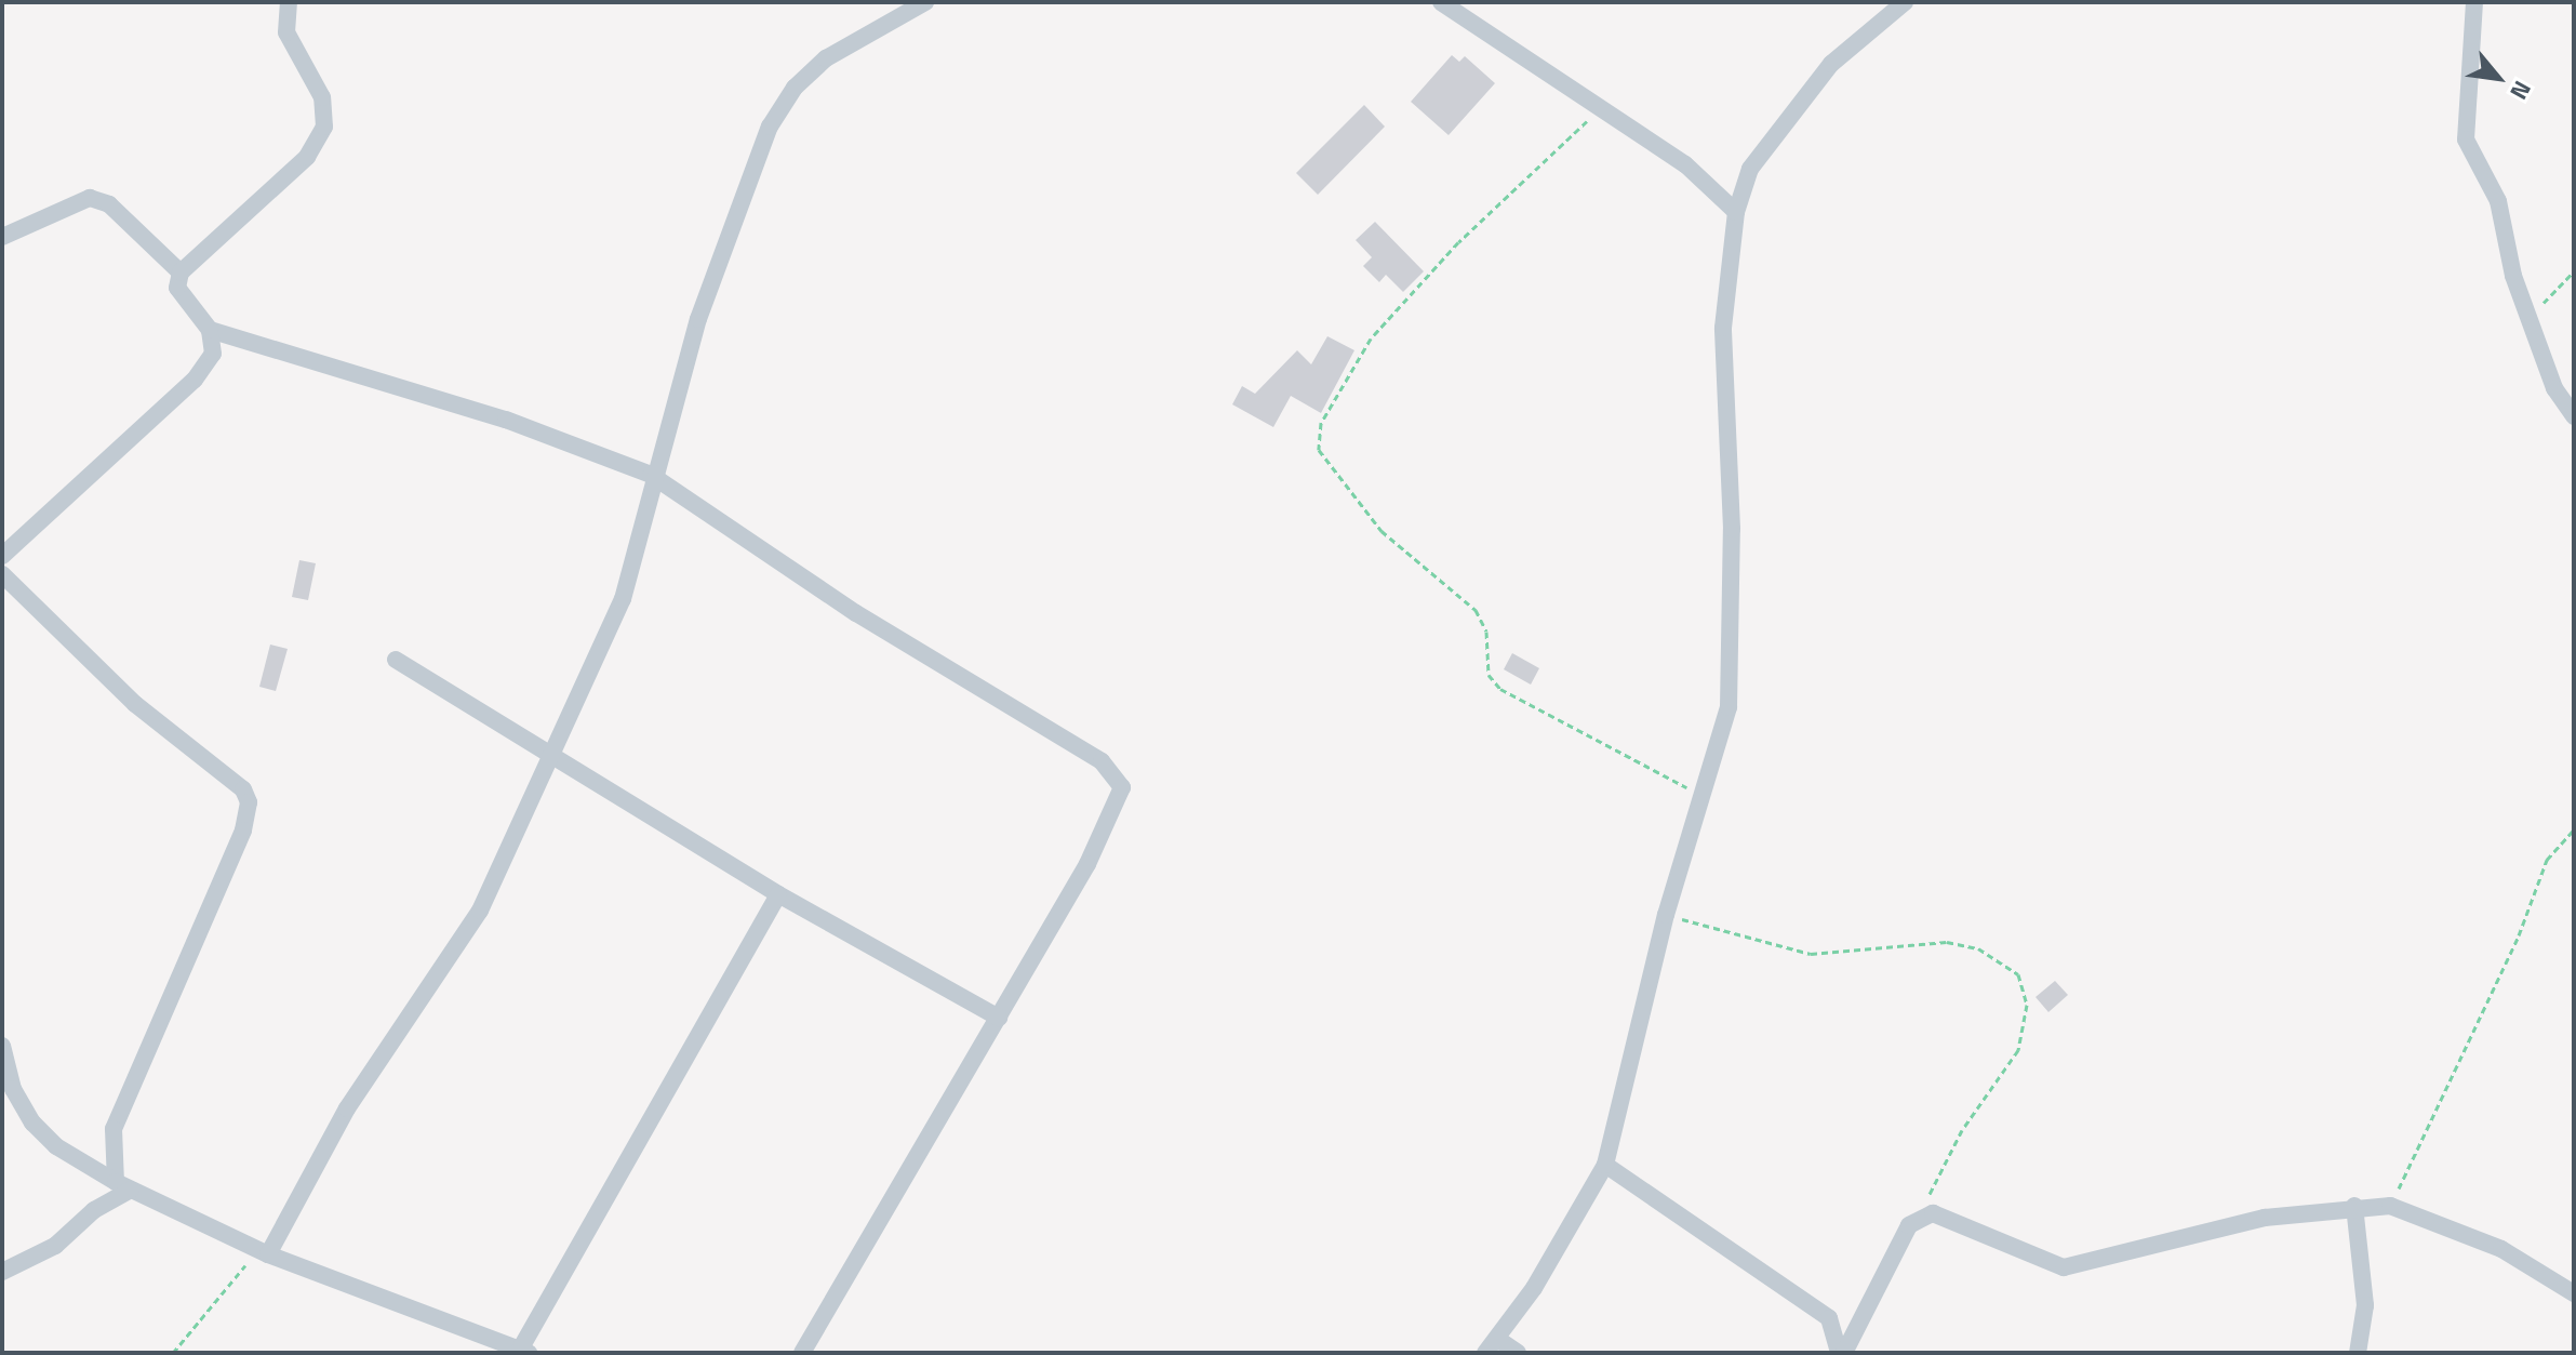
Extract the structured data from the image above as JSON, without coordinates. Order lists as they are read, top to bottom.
{
  "north": "bottom right"
}
